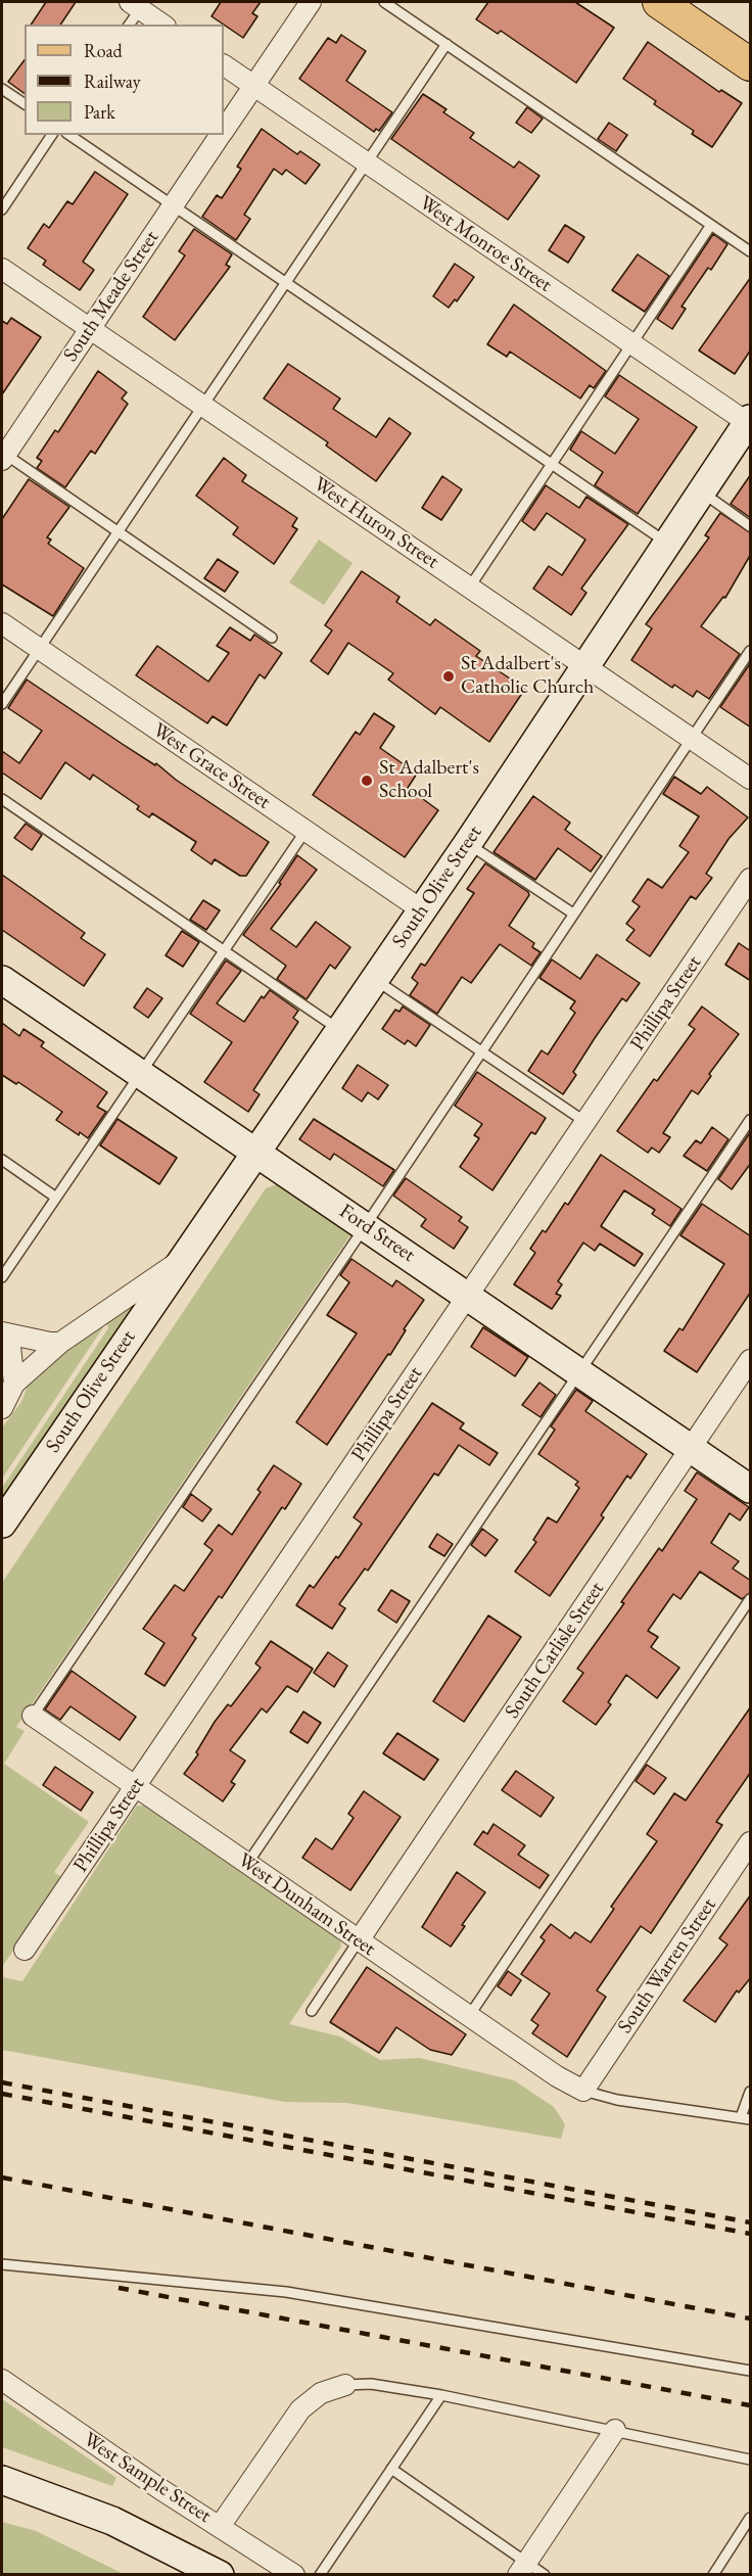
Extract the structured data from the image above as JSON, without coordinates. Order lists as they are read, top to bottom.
{
  "streets": {
    "street": [
      "West Monroe Street",
      "South Meade Street",
      "West Huron Street",
      "West Grace Street",
      "South Olive Street",
      "Phillipa Street",
      "Ford Street",
      "South Carlisle Street",
      "West Dunham Street",
      "South Warren Street",
      "West Sample Street"
    ]
  },
  "crossings": [
    ["West Monroe Street", "South Meade Street"],
    ["West Monroe Street", "South Olive Street"],
    ["South Meade Street", "West Huron Street"],
    ["West Huron Street", "South Olive Street"],
    ["West Grace Street", "South Olive Street"],
    ["South Olive Street", "Ford Street"],
    ["Phillipa Street", "Ford Street"],
    ["Phillipa Street", "West Dunham Street"],
    ["Ford Street", "South Carlisle Street"],
    ["South Carlisle Street", "West Dunham Street"],
    ["West Dunham Street", "South Warren Street"]
  ],
  "places": ["St Adalbert's Catholic Church", "St Adalbert's School"],
  "legend": ["Road", "Railway", "Park"]
}
